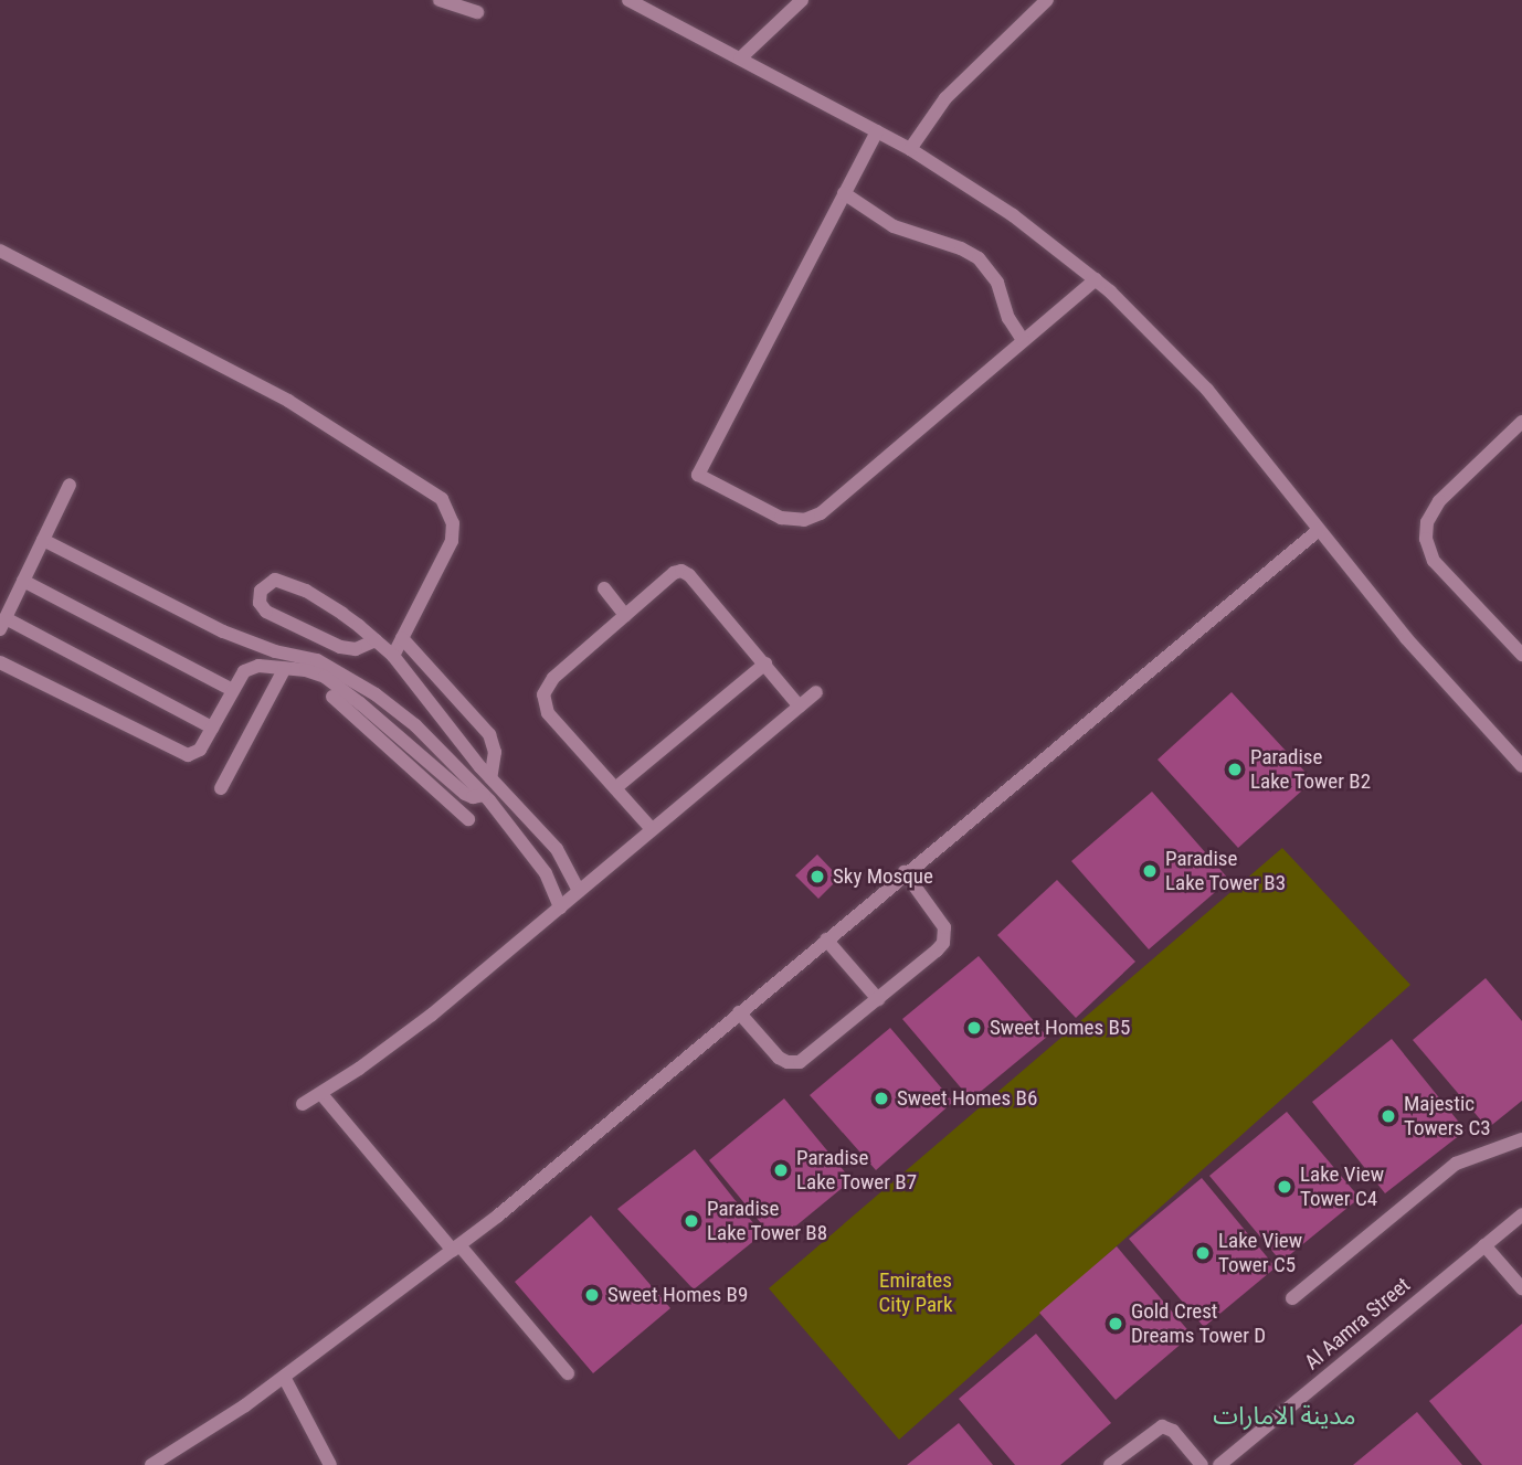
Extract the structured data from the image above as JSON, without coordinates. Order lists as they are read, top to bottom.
{
  "streets": {
    "street": ["Al Aamra Street"]
  },
  "districts": ["مدينة الامارات"],
  "parks": ["Emirates City Park"],
  "places": [
    "Paradise Lake Tower B2",
    "Paradise Lake Tower B3",
    "Sky Mosque",
    "Sweet Homes B5",
    "Sweet Homes B6",
    "Majestic Towers C3",
    "Paradise Lake Tower B7",
    "Lake View Tower C4",
    "Paradise Lake Tower B8",
    "Lake View Tower C5",
    "Sweet Homes B9",
    "Gold Crest Dreams Tower D"
  ]
}
